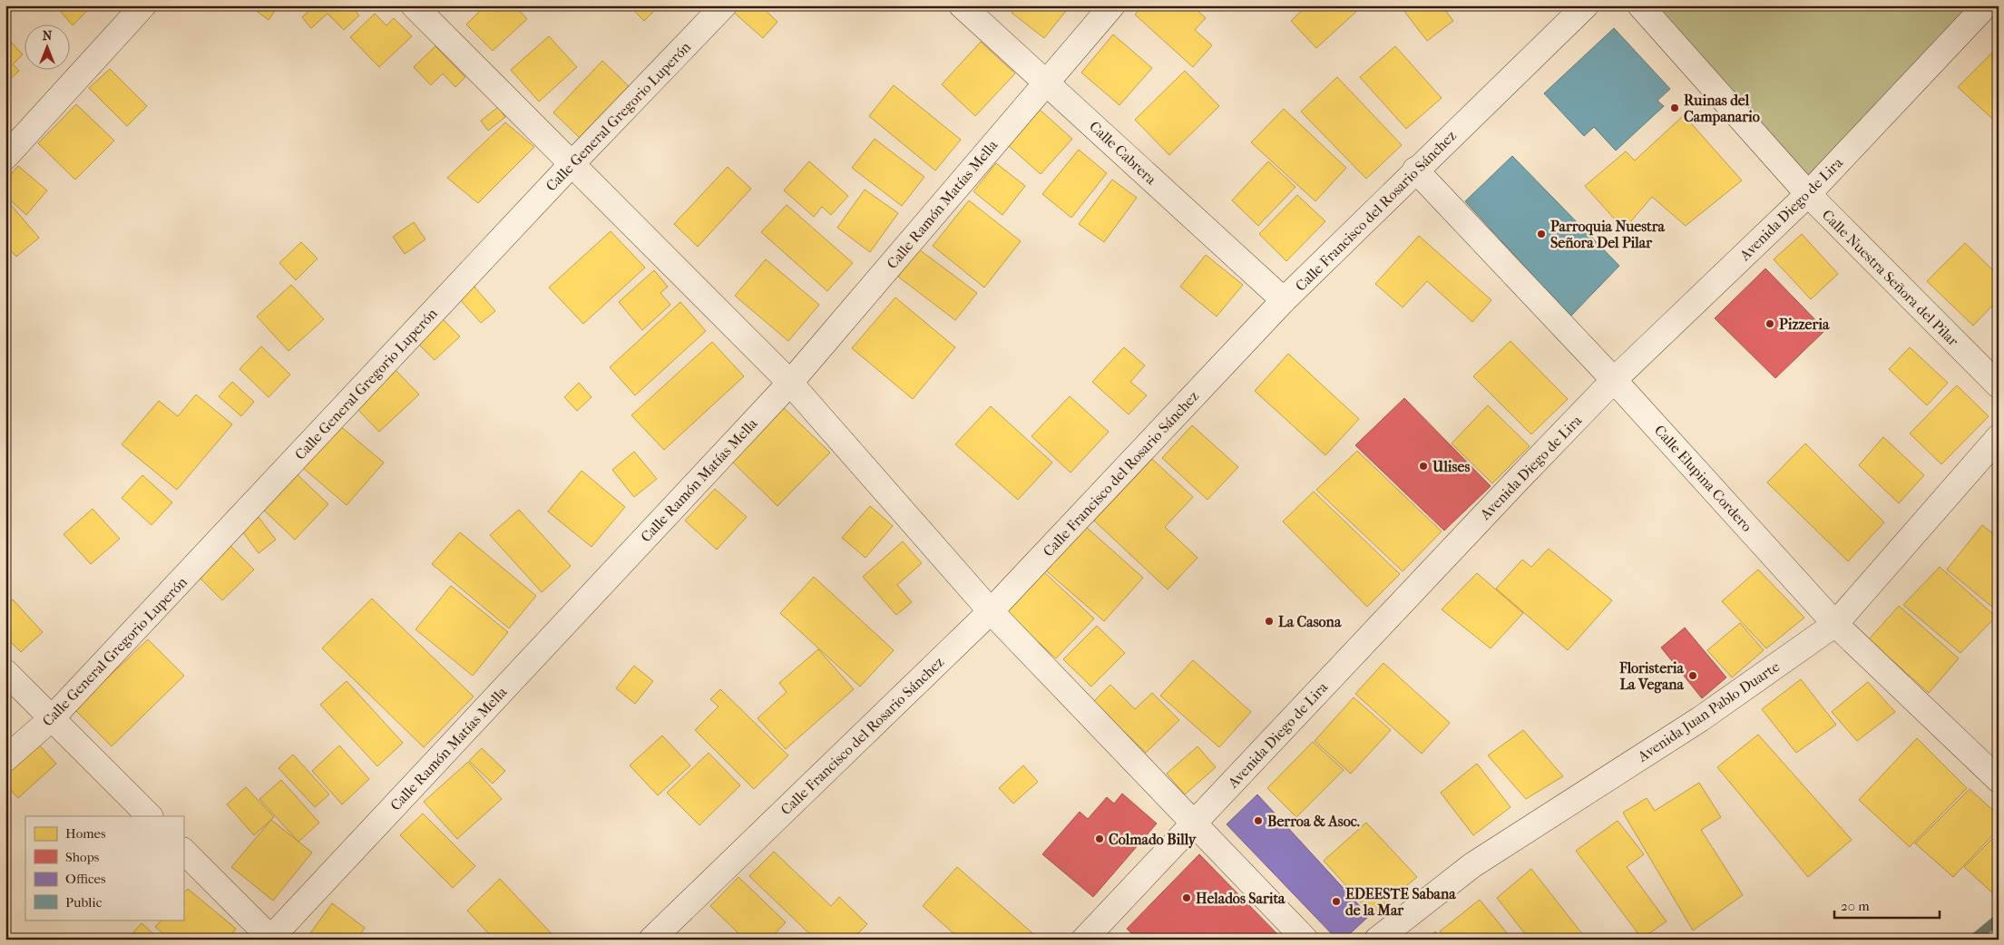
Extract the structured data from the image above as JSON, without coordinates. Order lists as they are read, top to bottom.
{
  "streets": {
    "street": [
      "Calle General Gregorio Luperón",
      "Calle Cabrera",
      "Calle Ramón Matías Mella",
      "Avenida Diego de Lira",
      "Calle Francisco del Rosario Sánchez",
      "Calle Nuestra Señora del Pilar",
      "Calle Elupina Cordero",
      "Avenida Juan Pablo Duarte"
    ]
  },
  "crossings": [
    ["Calle Cabrera", "Calle Ramón Matías Mella"],
    ["Calle Cabrera", "Calle Francisco del Rosario Sánchez"],
    ["Avenida Diego de Lira", "Calle Nuestra Señora del Pilar"],
    ["Avenida Diego de Lira", "Calle Elupina Cordero"],
    ["Calle Francisco del Rosario Sánchez", "Calle Elupina Cordero"],
    ["Calle Elupina Cordero", "Avenida Juan Pablo Duarte"]
  ],
  "places": [
    "Ruinas del Campanario",
    "Parroquia Nuestra Señora Del Pilar",
    "Pizzeria",
    "Ulises",
    "La Casona",
    "Floristeria La Vegana",
    "Berroa & Asoc.",
    "Colmado Billy",
    "Helados Sarita",
    "EDEESTE Sabana de la Mar"
  ],
  "legend": [
    "Homes",
    "Shops",
    "Offices",
    "Public"
  ],
  "scale_bar": "20 m",
  "north": "top"
}
